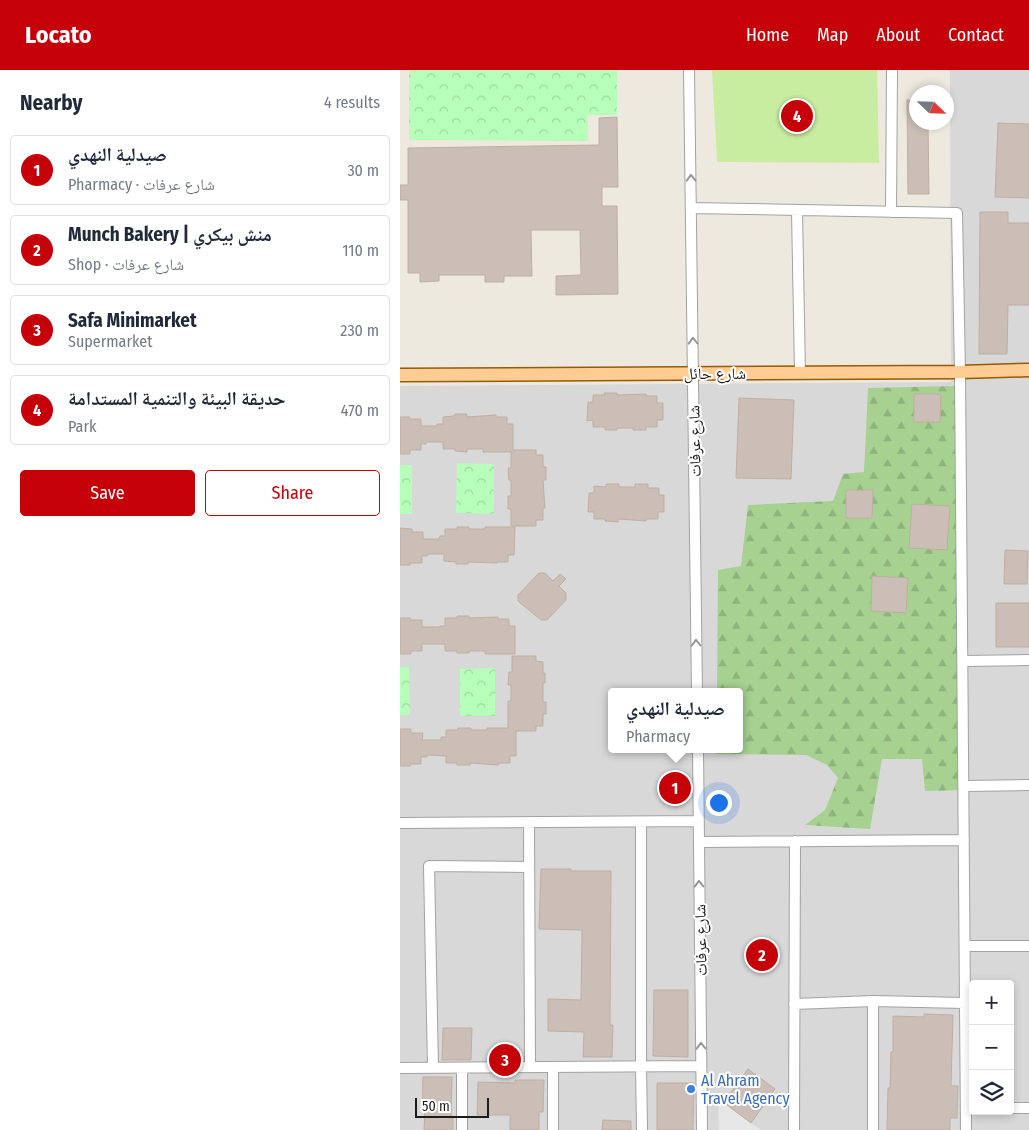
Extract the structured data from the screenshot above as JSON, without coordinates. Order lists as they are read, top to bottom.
{
  "streets": {
    "main road": ["شارع حائل"],
    "street": ["شارع عرفات"]
  },
  "crossings": [
    ["شارع حائل", "شارع عرفات"]
  ],
  "one_way": ["شارع عرفات"],
  "places": ["Al Ahram Travel Agency"],
  "scale_bar": "50 m",
  "north": "bottom right",
  "page": {
    "header": "Locato",
    "nav": [
      "Home",
      "Map",
      "About",
      "Contact"
    ],
    "heading": ["Nearby", "4 results"],
    "pins": [
      "4",
      "1",
      "2",
      "3"
    ],
    "list": [
      {
        "mark": "1",
        "name": "صيدلية النهدي",
        "note": "Pharmacy · شارع عرفات",
        "value": "30 m"
      },
      {
        "mark": "2",
        "name": "Munch Bakery | منش بيكري",
        "note": "Shop · شارع عرفات",
        "value": "110 m"
      },
      {
        "mark": "3",
        "name": "Safa Minimarket",
        "note": "Supermarket",
        "value": "230 m"
      },
      {
        "mark": "4",
        "name": "حديقة البيئة والتنمية المستدامة",
        "note": "Park",
        "value": "470 m"
      }
    ],
    "buttons": ["Save", "Share"],
    "popup": ["صيدلية النهدي", "Pharmacy"],
    "map_buttons": ["+", "−"],
    "scale": "50 m"
  }
}
